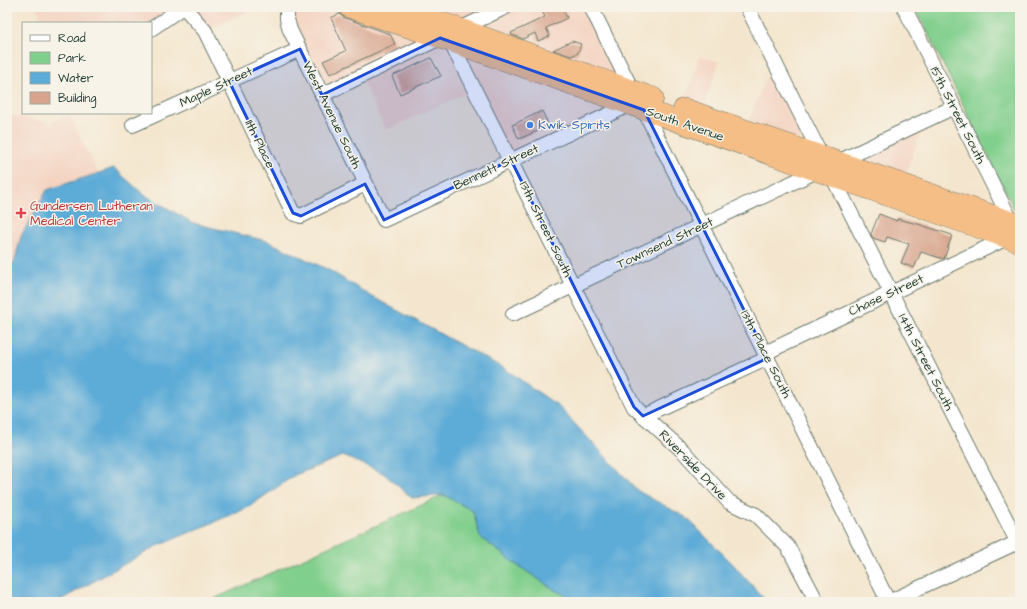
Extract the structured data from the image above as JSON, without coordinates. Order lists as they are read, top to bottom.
{
  "streets": {
    "highway": ["South Avenue"],
    "street": [
      "Maple Street",
      "West Avenue South",
      "15th Street South",
      "11th Place",
      "Bennett Street",
      "13th Street South",
      "Townsend Street",
      "Chase Street",
      "13th Place South",
      "14th Street South",
      "Riverside Drive"
    ]
  },
  "crossings": [
    ["Maple Street", "West Avenue South"],
    ["Maple Street", "11th Place"],
    ["West Avenue South", "11th Place"],
    ["West Avenue South", "Bennett Street"],
    ["15th Street South", "South Avenue"],
    ["15th Street South", "Townsend Street"],
    ["15th Street South", "Chase Street"],
    ["South Avenue", "Bennett Street"],
    ["South Avenue", "13th Street South"],
    ["South Avenue", "Townsend Street"],
    ["South Avenue", "Chase Street"],
    ["South Avenue", "13th Place South"],
    ["South Avenue", "14th Street South"],
    ["Bennett Street", "13th Street South"],
    ["Bennett Street", "13th Place South"],
    ["13th Street South", "Townsend Street"],
    ["13th Street South", "Chase Street"],
    ["13th Street South", "Riverside Drive"],
    ["Townsend Street", "13th Place South"],
    ["Townsend Street", "14th Street South"],
    ["Chase Street", "13th Place South"],
    ["Chase Street", "14th Street South"],
    ["Chase Street", "Riverside Drive"]
  ],
  "places": {
    "other": ["Kwik Spirits"],
    "health": ["Gundersen Lutheran Medical Center"]
  },
  "legend": [
    "Road",
    "Park",
    "Water",
    "Building"
  ]
}
